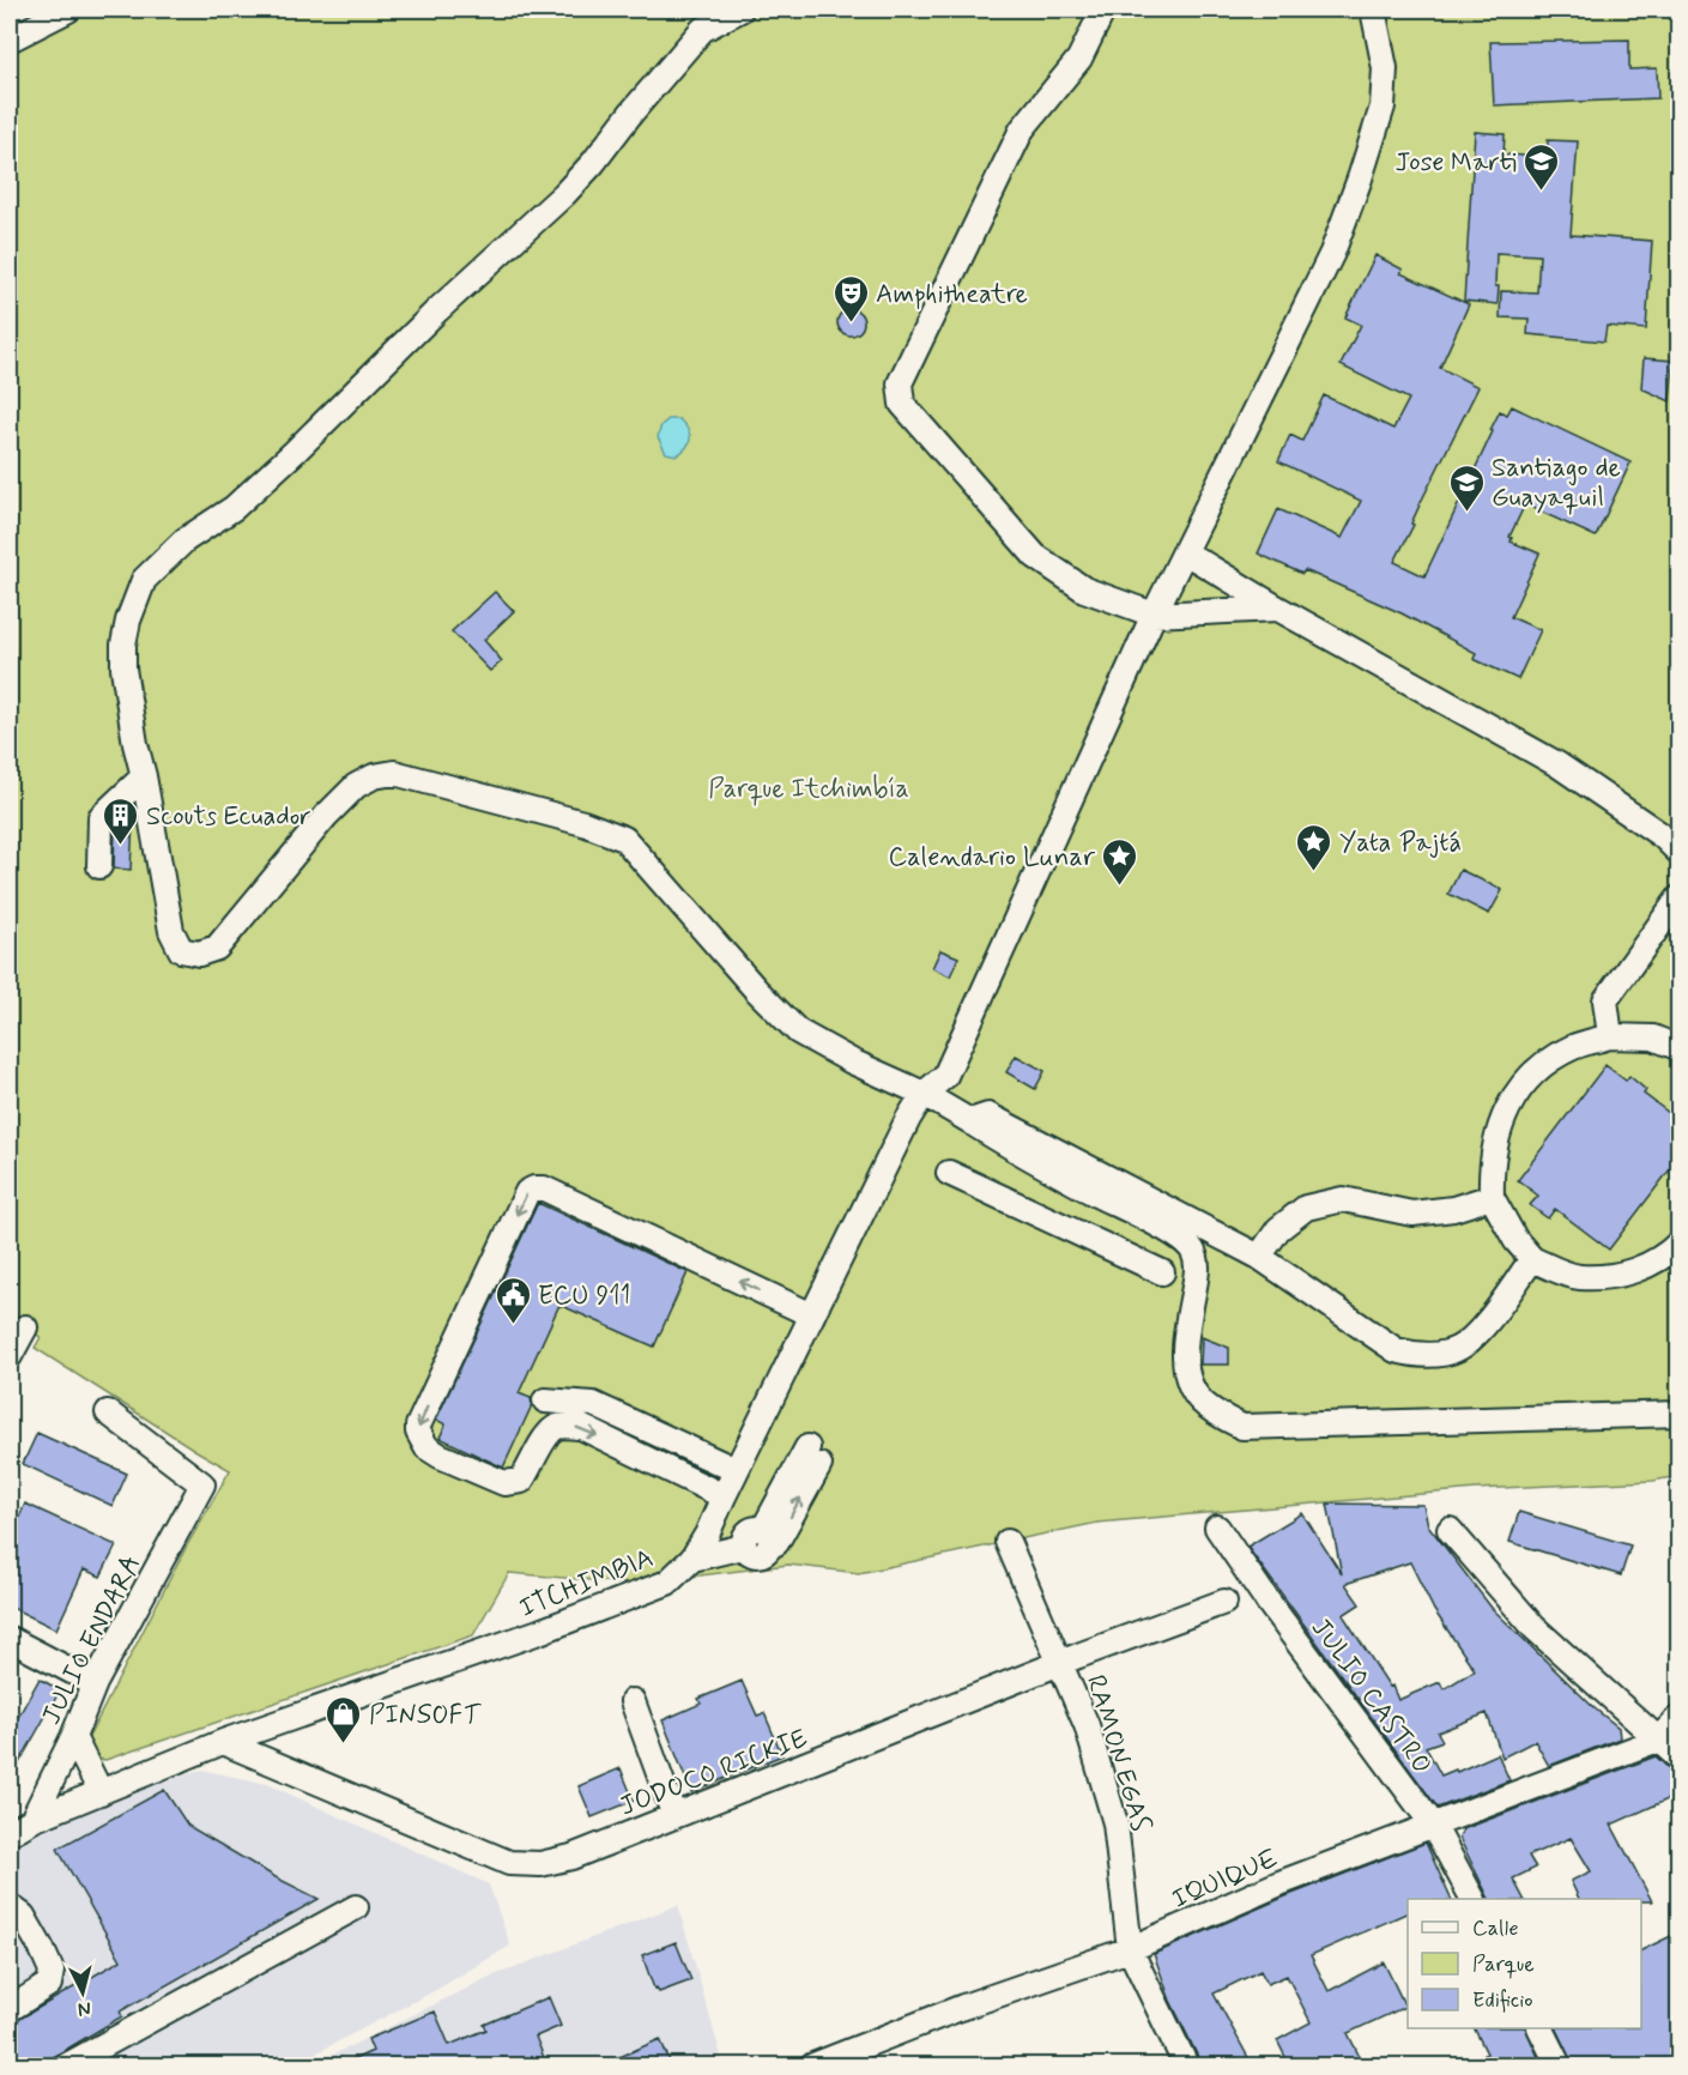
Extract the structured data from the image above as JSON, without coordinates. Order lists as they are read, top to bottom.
{
  "streets": {
    "street": [
      "ITCHIMBIA",
      "JULIO ENDARA",
      "JULIO CASTRO",
      "RAMON EGAS",
      "JODOCO RICKIE",
      "IQUIQUE"
    ]
  },
  "crossings": [
    ["ITCHIMBIA", "JULIO ENDARA"],
    ["ITCHIMBIA", "JODOCO RICKIE"],
    ["JULIO CASTRO", "IQUIQUE"],
    ["RAMON EGAS", "JODOCO RICKIE"],
    ["RAMON EGAS", "IQUIQUE"]
  ],
  "parks": ["Parque Itchimbía"],
  "places": {
    "school or university": ["Jose Marti", "Santiago de Guayaquil"],
    "theatre": ["Amphitheatre"],
    "building": ["Scouts Ecuador"],
    "place": ["Yata Pajtá", "Calendario Lunar"],
    "public building": ["ECU 911"],
    "shop": ["PINSOFT"]
  },
  "legend": ["Calle", "Parque", "Edificio"],
  "north": "bottom"
}
